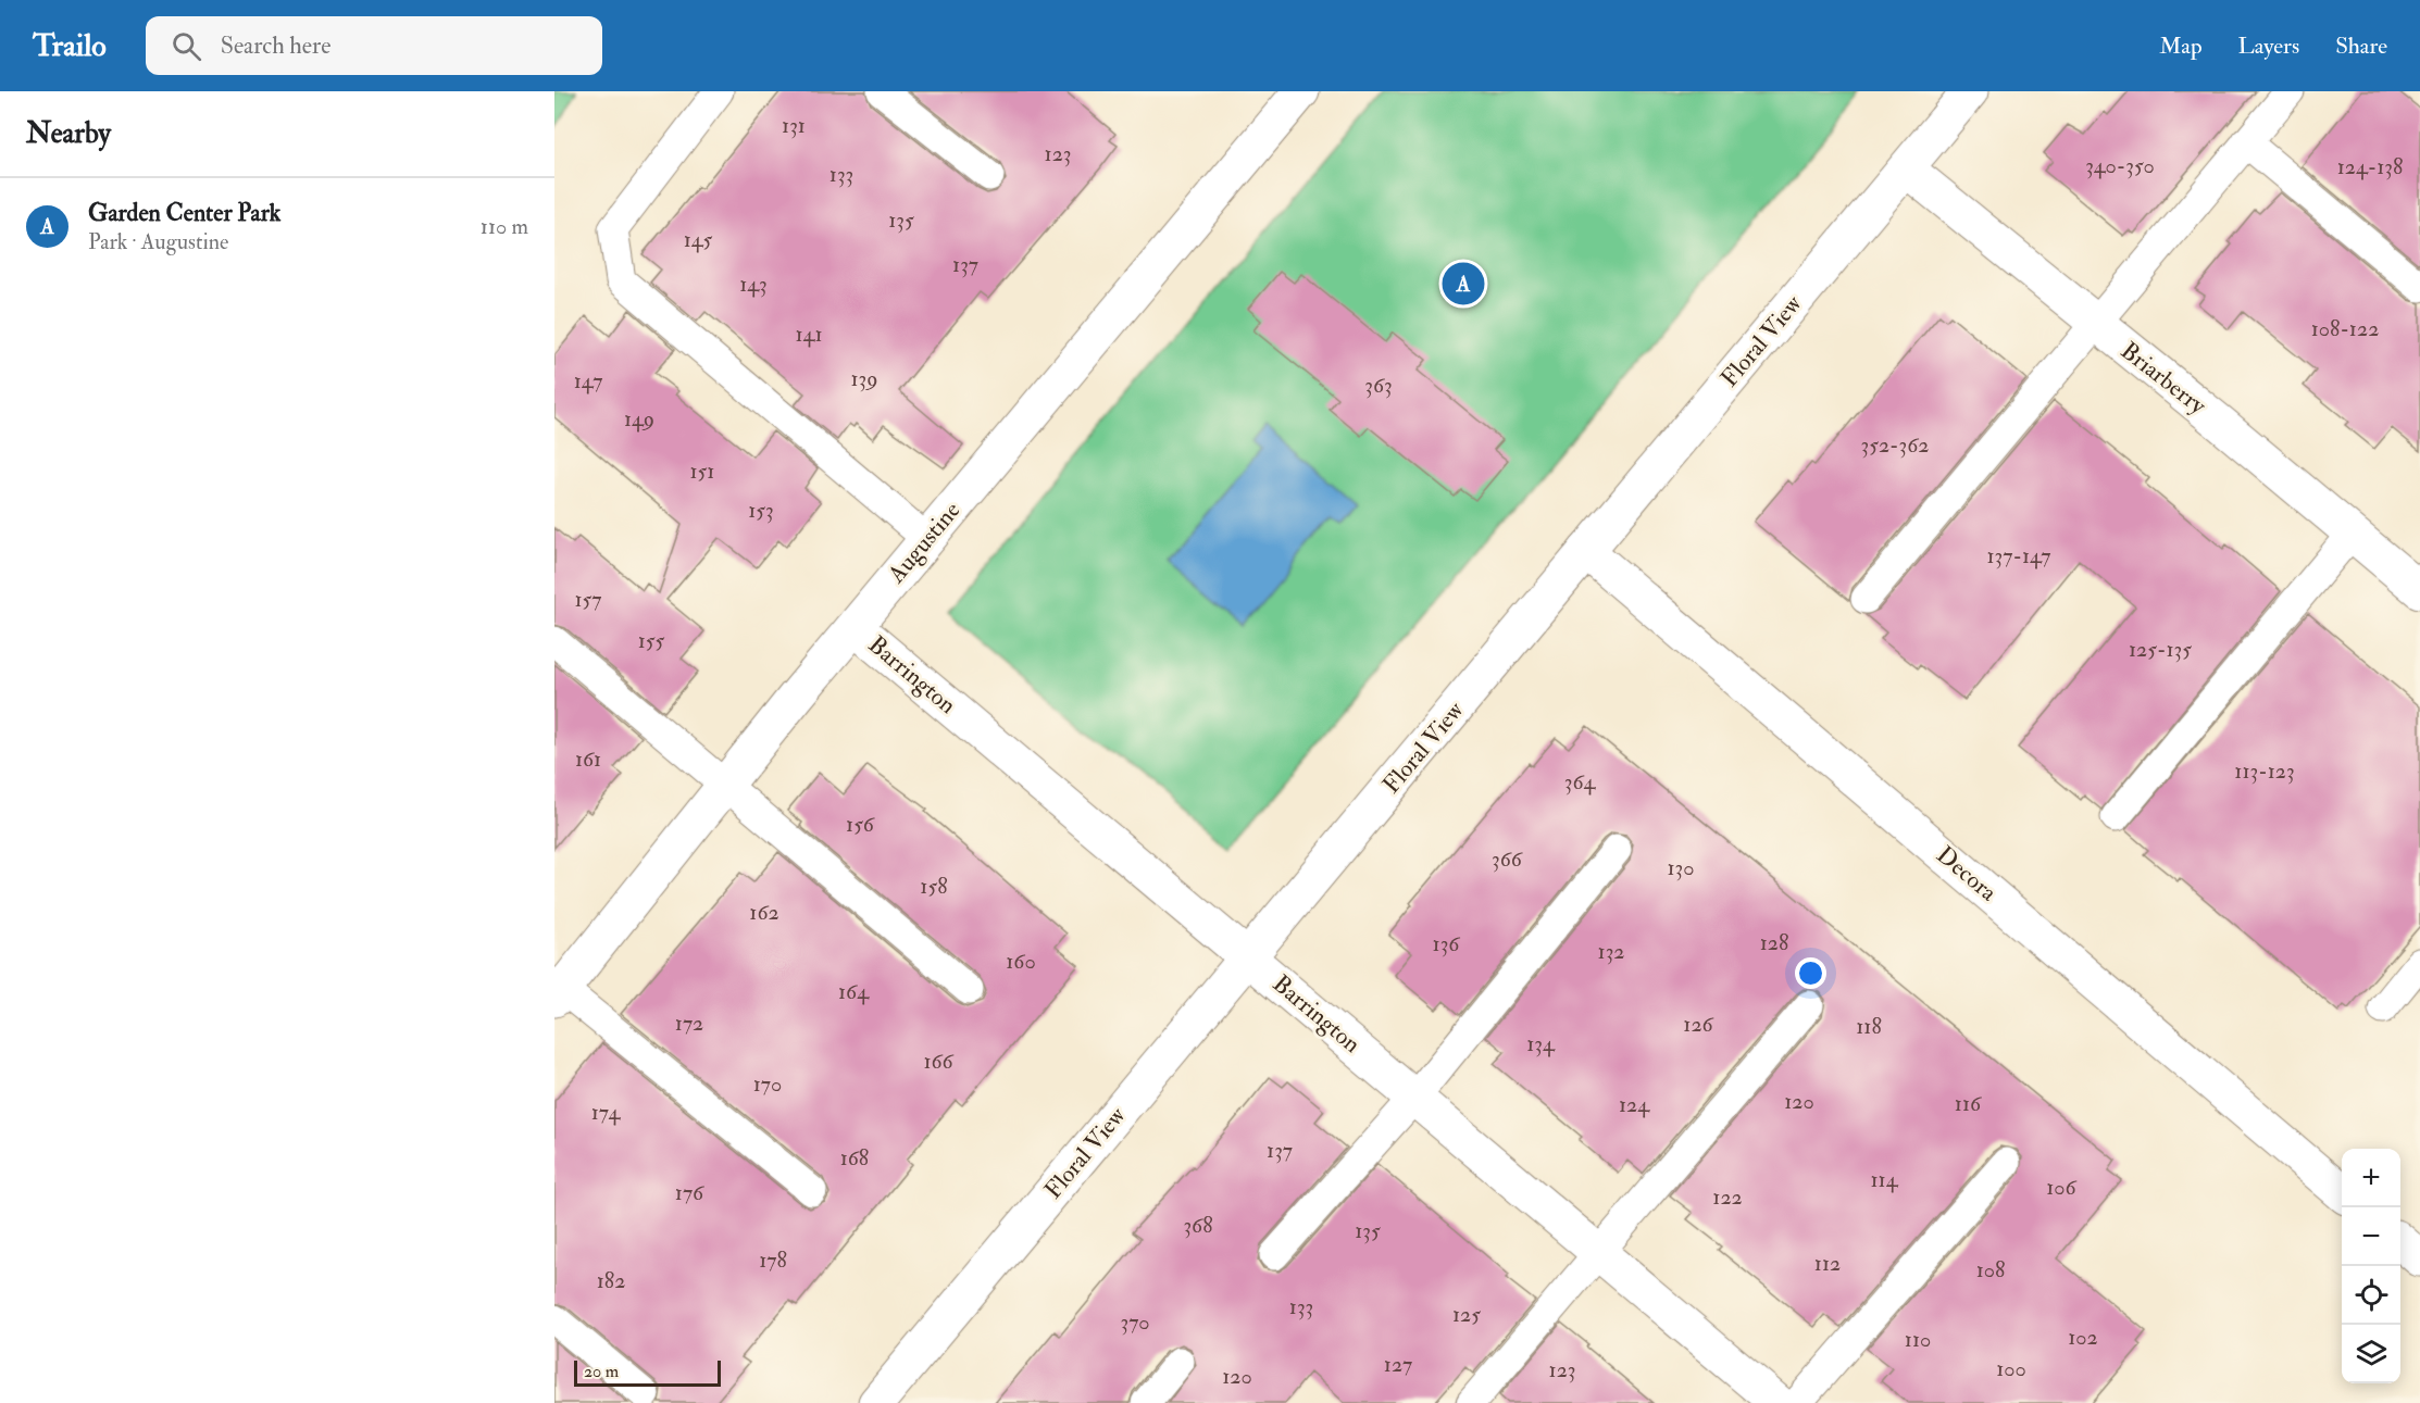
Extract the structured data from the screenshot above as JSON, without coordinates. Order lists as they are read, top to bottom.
{
  "streets": {
    "street": [
      "Floral View",
      "Briarberry",
      "Augustine",
      "Barrington",
      "Decora"
    ]
  },
  "crossings": [
    ["Floral View", "Briarberry"],
    ["Floral View", "Barrington"],
    ["Floral View", "Decora"],
    ["Augustine", "Barrington"]
  ],
  "house_numbers": [
    "131",
    "123",
    "340-350",
    "124-138",
    "133",
    "135",
    "145",
    "137",
    "143",
    "108-122",
    "141",
    "139",
    "147",
    "363",
    "149",
    "352-362",
    "151",
    "153",
    "137-147",
    "157",
    "155",
    "125-135",
    "161",
    "113-123",
    "364",
    "156",
    "366",
    "130",
    "158",
    "162",
    "128",
    "136",
    "132",
    "160",
    "164",
    "172",
    "126",
    "118",
    "134",
    "166",
    "170",
    "120",
    "116",
    "124",
    "174",
    "137",
    "168",
    "114",
    "106",
    "176",
    "122",
    "368",
    "135",
    "178",
    "112",
    "108",
    "182",
    "133",
    "125",
    "370",
    "102",
    "110",
    "127",
    "100",
    "123",
    "120"
  ],
  "scale_bar": "20 m",
  "page": {
    "header": "Trailo",
    "search": "Search here",
    "nav": ["Map", "Layers", "Share"],
    "heading": "Nearby",
    "list": [
      {
        "mark": "A",
        "name": "Garden Center Park",
        "note": "Park · Augustine",
        "value": "110 m"
      }
    ],
    "pins": "A",
    "map_buttons": ["+", "−"],
    "scale": "20 m"
  }
}
